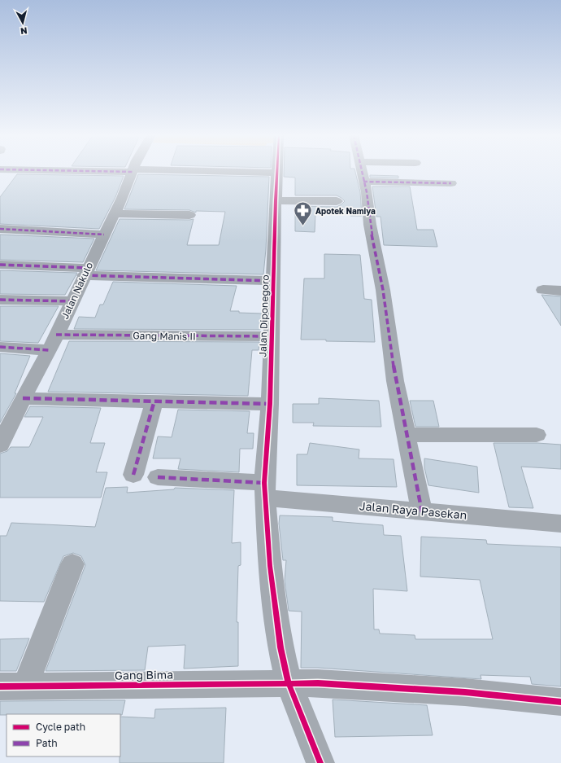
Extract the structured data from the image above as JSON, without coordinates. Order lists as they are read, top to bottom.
{
  "streets": {
    "street": [
      "Jalan Nakulo",
      "Jalan Diponegoro",
      "Gang Manis II",
      "Jalan Raya Pasekan",
      "Gang Bima"
    ]
  },
  "crossings": [
    ["Jalan Nakulo", "Gang Manis II"],
    ["Jalan Diponegoro", "Gang Manis II"],
    ["Jalan Diponegoro", "Jalan Raya Pasekan"],
    ["Jalan Diponegoro", "Gang Bima"]
  ],
  "places": {
    "pharmacy": ["Apotek Namiya"]
  },
  "legend": ["Cycle path", "Path"],
  "north": "bottom"
}
